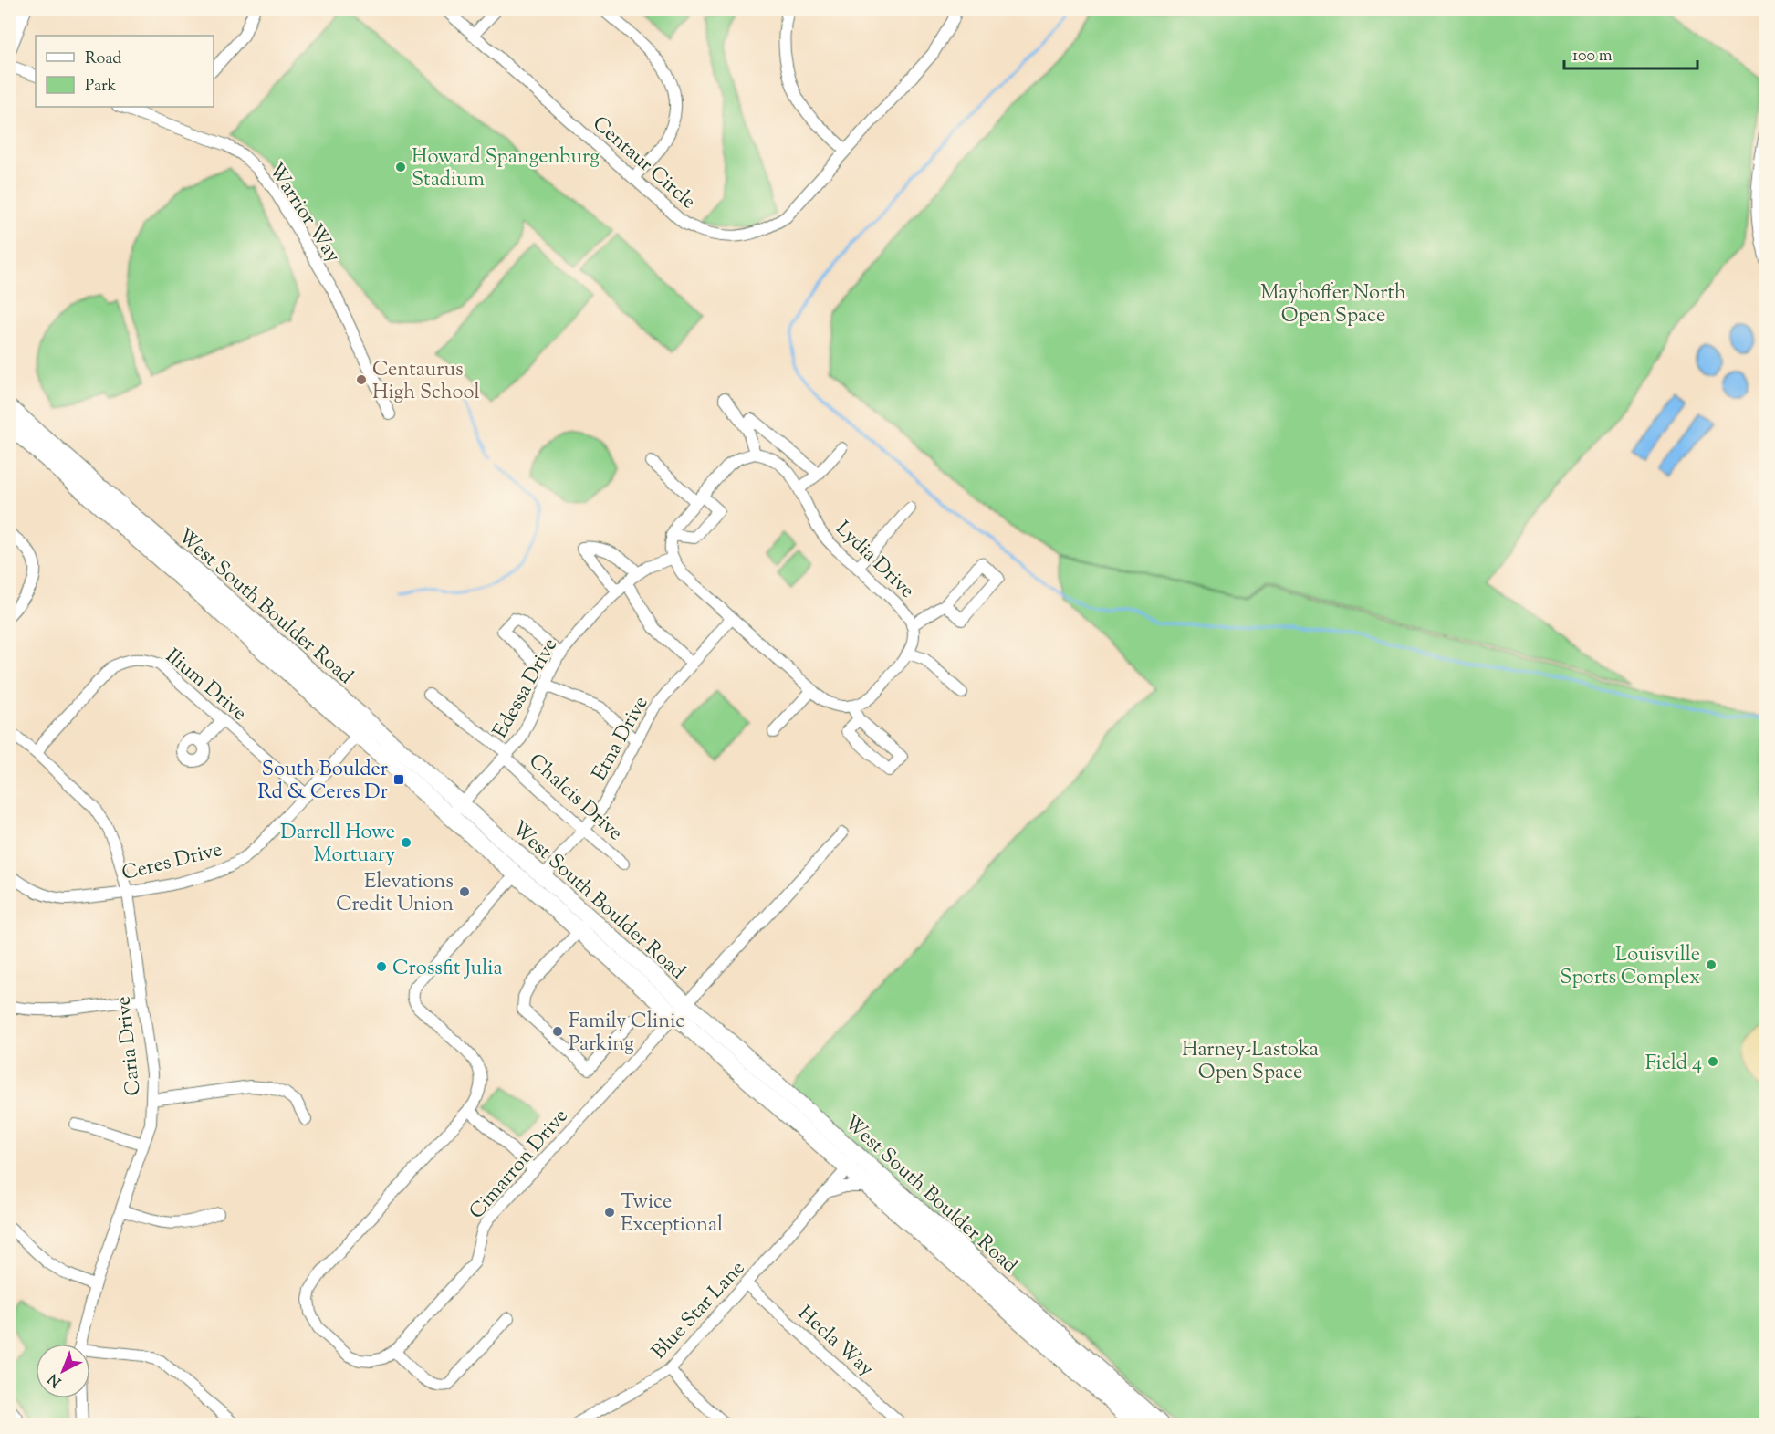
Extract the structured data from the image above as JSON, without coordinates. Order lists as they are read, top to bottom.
{
  "streets": {
    "main road": ["West South Boulder Road"],
    "street": [
      "Centaur Circle",
      "Warrior Way",
      "Lydia Drive",
      "Ilium Drive",
      "Edessa Drive",
      "Etna Drive",
      "Chalcis Drive",
      "Ceres Drive",
      "Caria Drive",
      "Cimarron Drive",
      "Blue Star Lane",
      "Hecla Way"
    ]
  },
  "crossings": [
    ["West South Boulder Road", "Edessa Drive"],
    ["West South Boulder Road", "Etna Drive"],
    ["West South Boulder Road", "Ceres Drive"],
    ["West South Boulder Road", "Cimarron Drive"],
    ["West South Boulder Road", "Blue Star Lane"],
    ["Ilium Drive", "Ceres Drive"],
    ["Ilium Drive", "Caria Drive"],
    ["Edessa Drive", "Chalcis Drive"],
    ["Etna Drive", "Chalcis Drive"],
    ["Ceres Drive", "Caria Drive"],
    ["Blue Star Lane", "Hecla Way"]
  ],
  "parks": ["Mayhoffer North Open Space", "Harney-Lastoka Open Space"],
  "places": {
    "other": [
      "Howard Spangenburg Stadium",
      "Centaurus High School",
      "Darrell Howe Mortuary",
      "Elevations Credit Union",
      "Louisville Sports Complex",
      "Crossfit Julia",
      "Family Clinic Parking",
      "Field 4",
      "Twice Exceptional"
    ],
    "transit": ["South Boulder Rd & Ceres Dr"]
  },
  "legend": ["Road", "Park"],
  "scale_bar": "100 m",
  "north": "bottom left"
}
